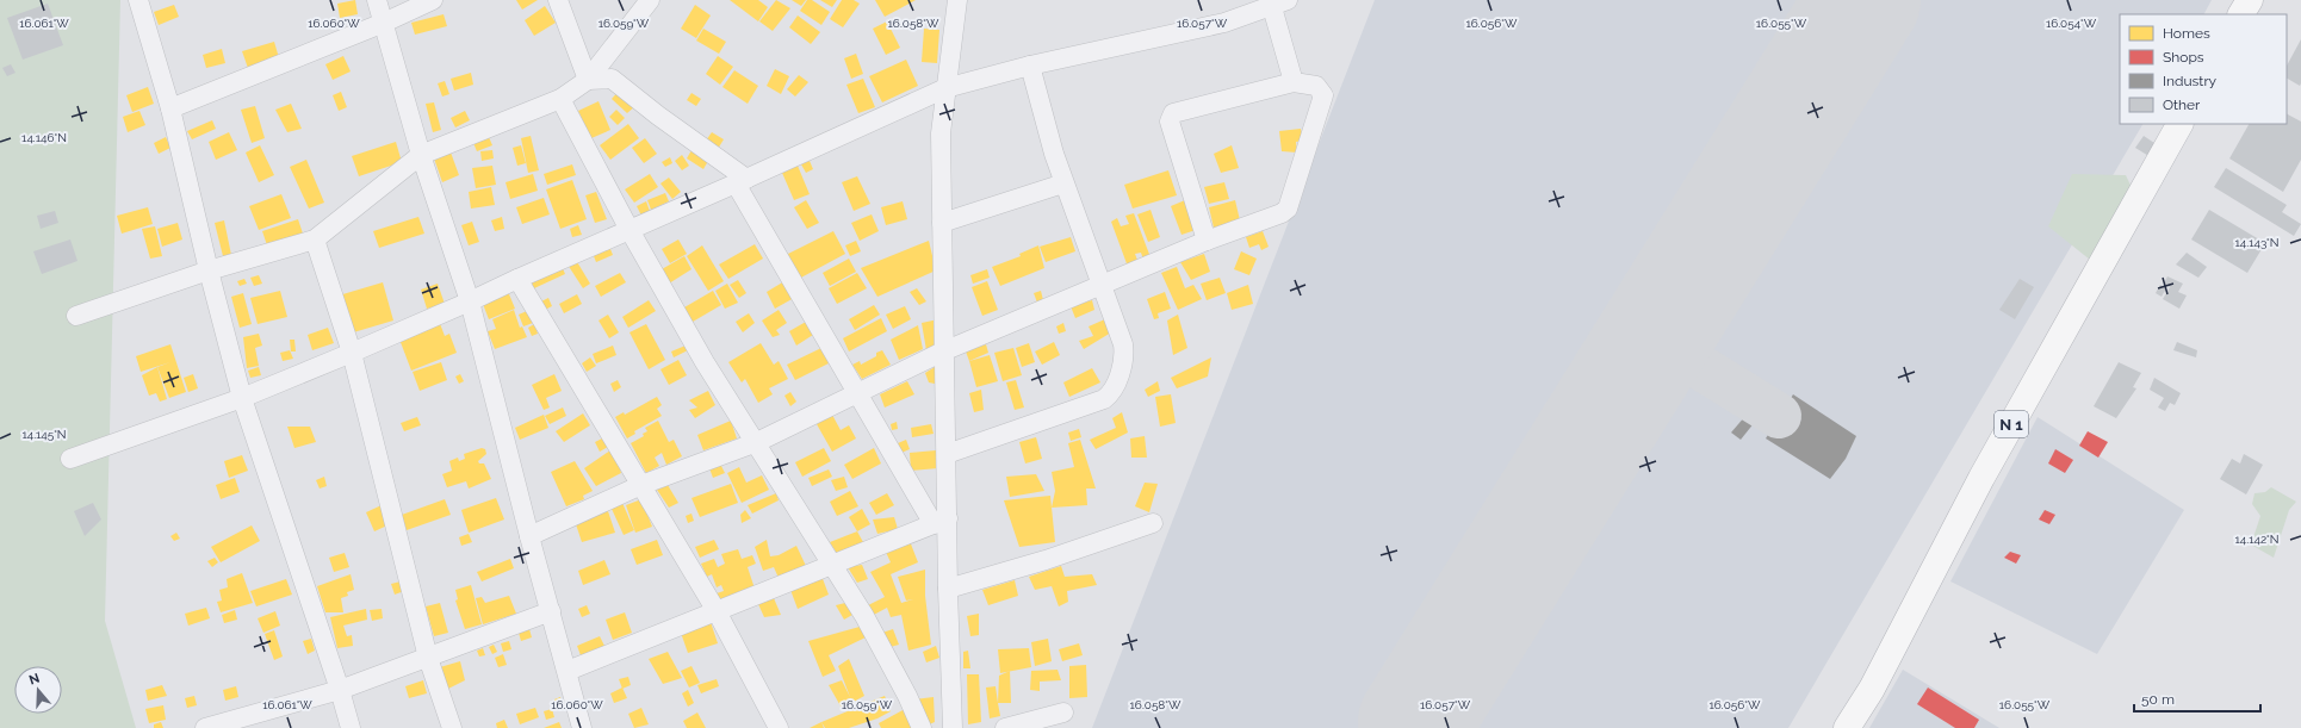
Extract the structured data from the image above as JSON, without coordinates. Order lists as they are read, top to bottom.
{
  "streets": {
    "highway": ["N 1"]
  },
  "legend": [
    "Homes",
    "Shops",
    "Industry",
    "Other"
  ],
  "scale_bar": "50 m",
  "north": "top",
  "coordinates": [
    "16.061°W",
    "16.060°W",
    "16.059°W",
    "16.058°W",
    "16.057°W",
    "16.055°W",
    "16.054°W",
    "16.056°W",
    "14.146°N",
    "14.143°N",
    "14.145°N",
    "14.142°N"
  ]
}
